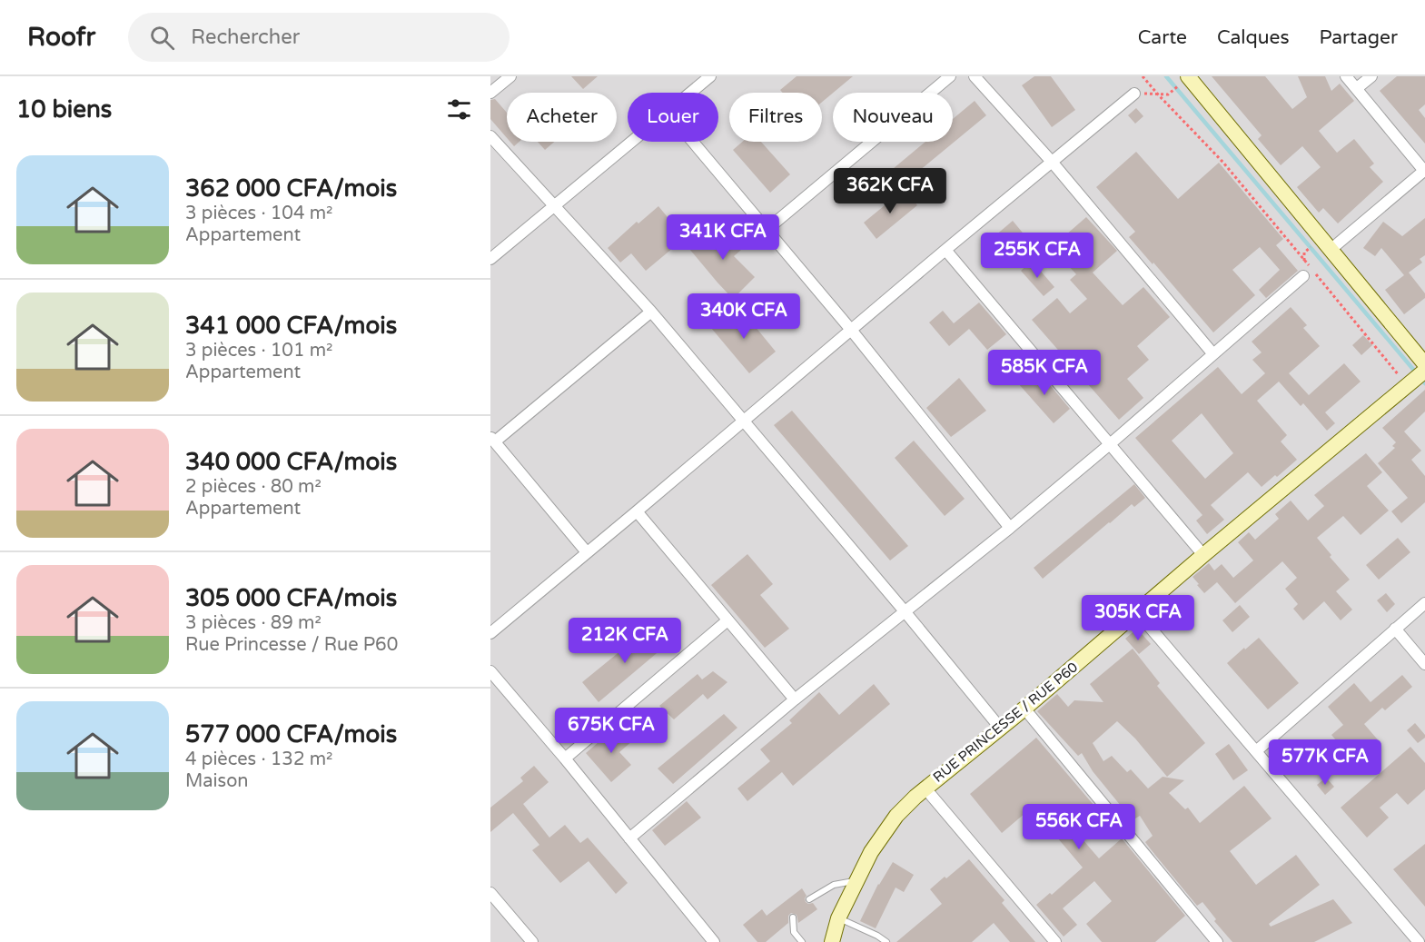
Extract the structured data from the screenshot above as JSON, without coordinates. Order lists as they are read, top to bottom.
{
  "streets": {
    "street": ["RUE PRINCESSE / RUE P60"]
  },
  "page": {
    "header": "Roofr",
    "search": "Rechercher",
    "nav": ["Carte", "Calques", "Partager"],
    "heading": "10 biens",
    "chip": [
      "Acheter",
      "Louer",
      "Filtres",
      "Nouveau"
    ],
    "list": [
      {
        "name": "362 000 CFA/mois",
        "note": "3 pièces · 104 m² · Appartement"
      },
      {
        "name": "341 000 CFA/mois",
        "note": "3 pièces · 101 m² · Appartement"
      },
      {
        "name": "340 000 CFA/mois",
        "note": "2 pièces · 80 m² · Appartement"
      },
      {
        "name": "305 000 CFA/mois",
        "note": "3 pièces · 89 m² · Rue Princesse / Rue P60"
      },
      {
        "name": "577 000 CFA/mois",
        "note": "4 pièces · 132 m² · Maison"
      }
    ],
    "price": [
      "362K CFA",
      "341K CFA",
      "255K CFA",
      "340K CFA",
      "585K CFA",
      "305K CFA",
      "212K CFA",
      "675K CFA",
      "577K CFA",
      "556K CFA"
    ]
  }
}
